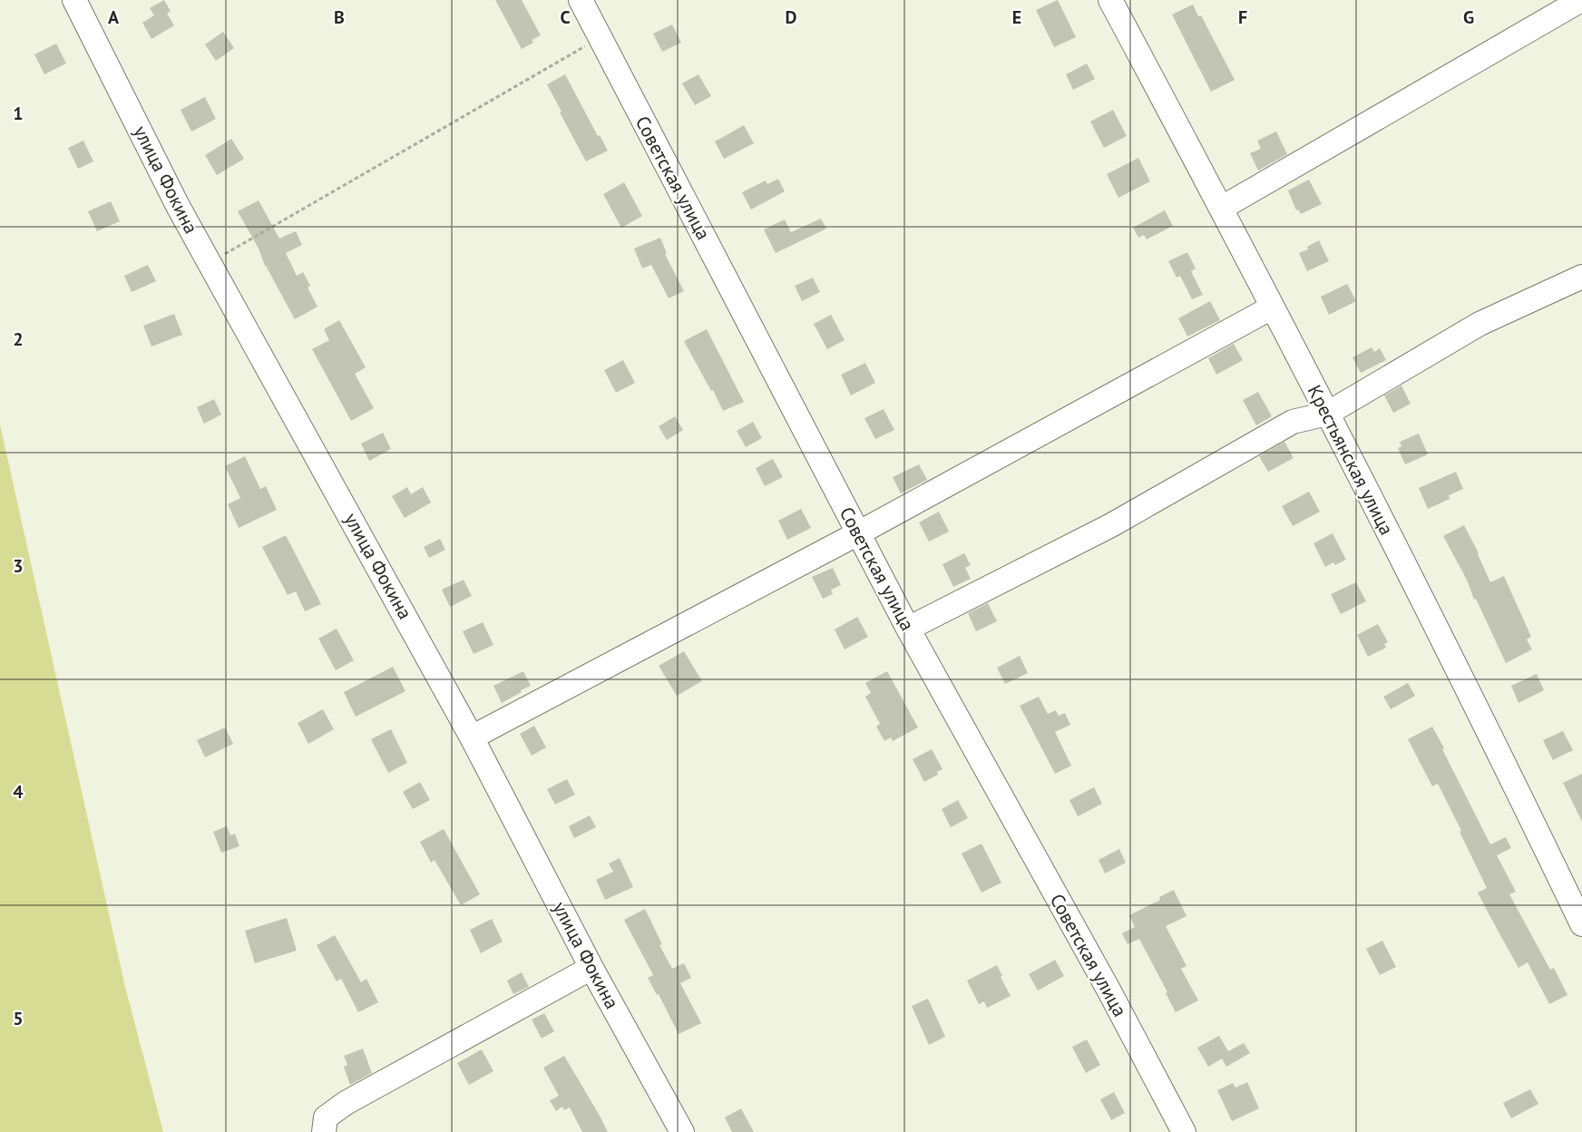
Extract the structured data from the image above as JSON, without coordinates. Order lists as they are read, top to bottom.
{
  "streets": {
    "street": ["Советская улица", "улица Фокина", "Крестьянская улица"]
  },
  "grid": {
    "columns": [
      "A",
      "B",
      "C",
      "D",
      "E",
      "F",
      "G"
    ],
    "rows": [
      "1",
      "2",
      "3",
      "4",
      "5"
    ]
  }
}
